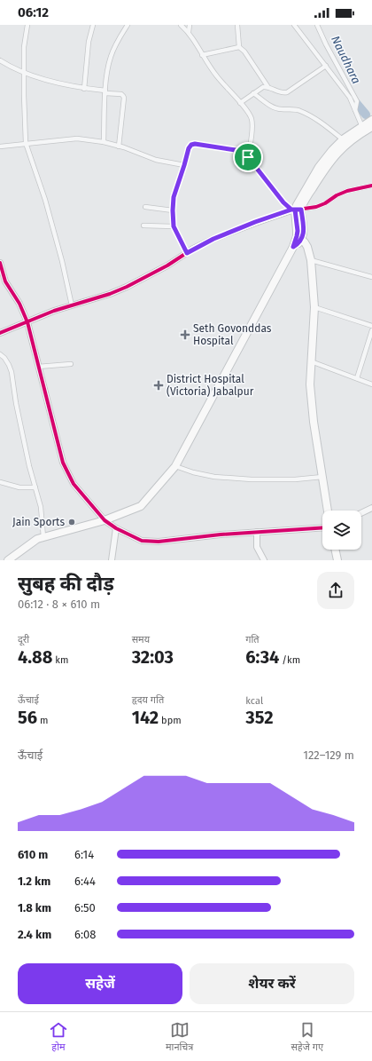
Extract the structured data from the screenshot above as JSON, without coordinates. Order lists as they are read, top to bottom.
{
  "water": ["Naudhara"],
  "places": {
    "health": ["Seth Govonddas Hospital", "District Hospital (Victoria) Jabalpur"],
    "other": ["Jain Sports"]
  },
  "page": {
    "status": "06:12",
    "heading": ["सुबह की दौड़", "06:12 · 8 × 610 m"],
    "stats": [
      ["दूरी", "4.88 km"],
      ["समय", "32:03"],
      ["गति", "6:34 /km"],
      ["ऊँचाई", "56 m"],
      ["हृदय गति", "142 bpm"],
      ["kcal", "352"]
    ],
    "chart": ["ऊँचाई", "122–129 m"],
    "list": [
      {
        "name": "610 m",
        "note": "6:14"
      },
      {
        "name": "1.2 km",
        "note": "6:44"
      },
      {
        "name": "1.8 km",
        "note": "6:50"
      },
      {
        "name": "2.4 km",
        "note": "6:08"
      }
    ],
    "buttons": ["सहेजें", "शेयर करें"],
    "tabs": ["होम", "मानचित्र", "सहेजे गए"]
  }
}
